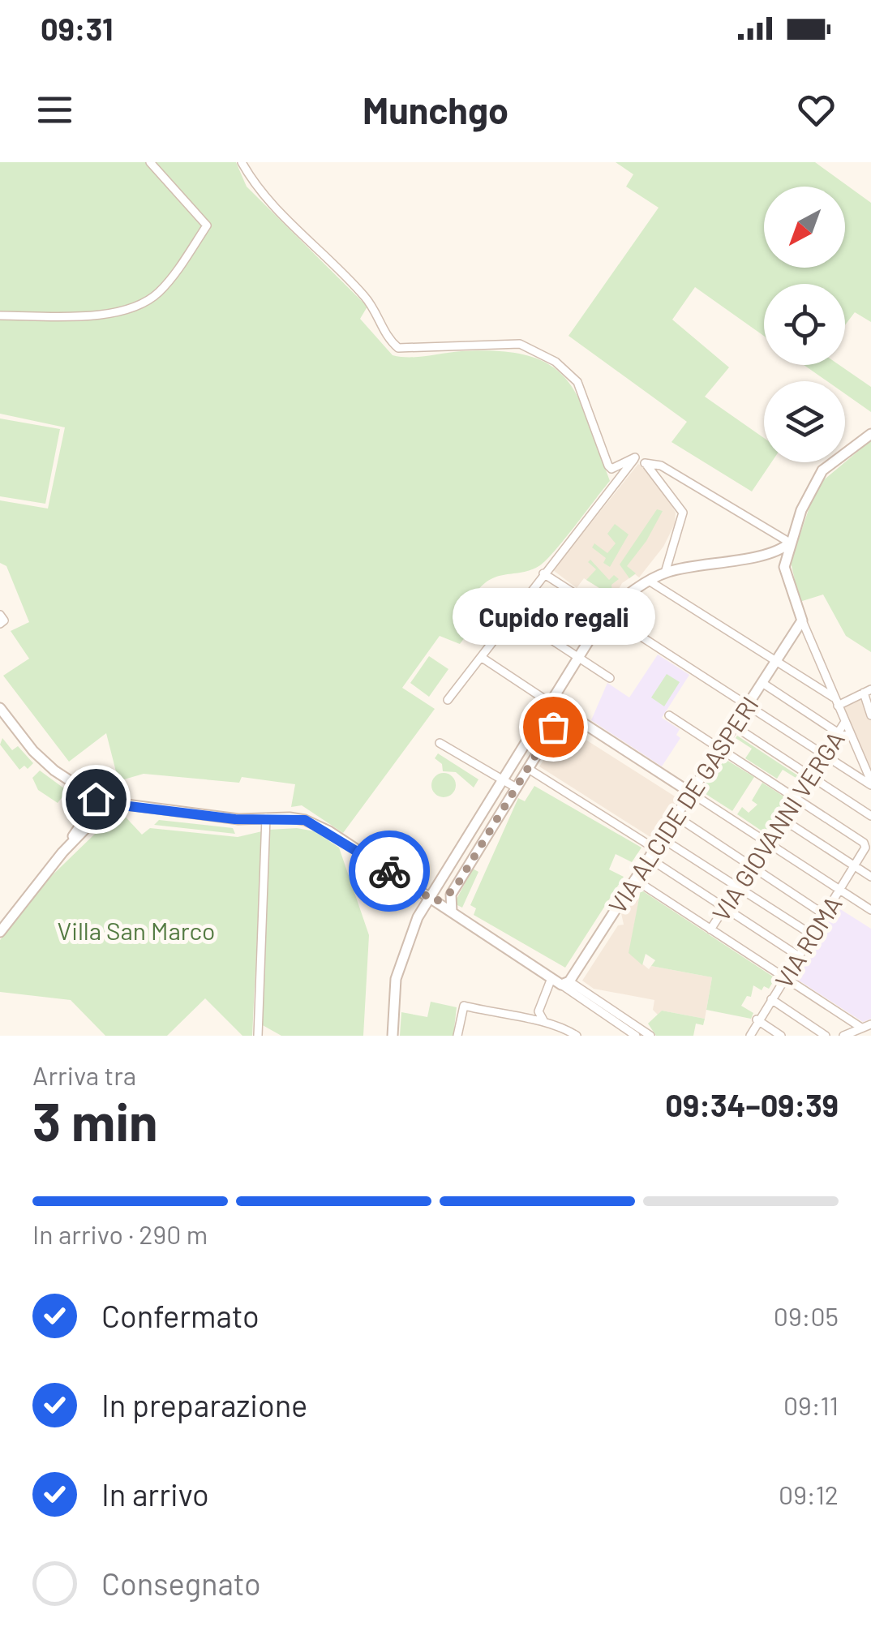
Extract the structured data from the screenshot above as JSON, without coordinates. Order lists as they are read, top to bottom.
{
  "streets": {
    "street": ["VIA ALCIDE DE GASPERI", "VIA GIOVANNI VERGA", "VIA ROMA"]
  },
  "crossings": [
    ["VIA GIOVANNI VERGA", "VIA ROMA"]
  ],
  "parks": ["Villa San Marco"],
  "places": ["Cupido regali"],
  "north": "bottom left",
  "page": {
    "status": "09:31",
    "header": "Munchgo",
    "bubble": "Cupido regali",
    "heading": ["3 min", "Arriva tra", "09:34–09:39"],
    "bar": "In arrivo · 290 m",
    "list": [
      ["Confermato", "09:05"],
      ["In preparazione", "09:11"],
      ["In arrivo", "09:12"],
      "Consegnato"
    ]
  }
}
